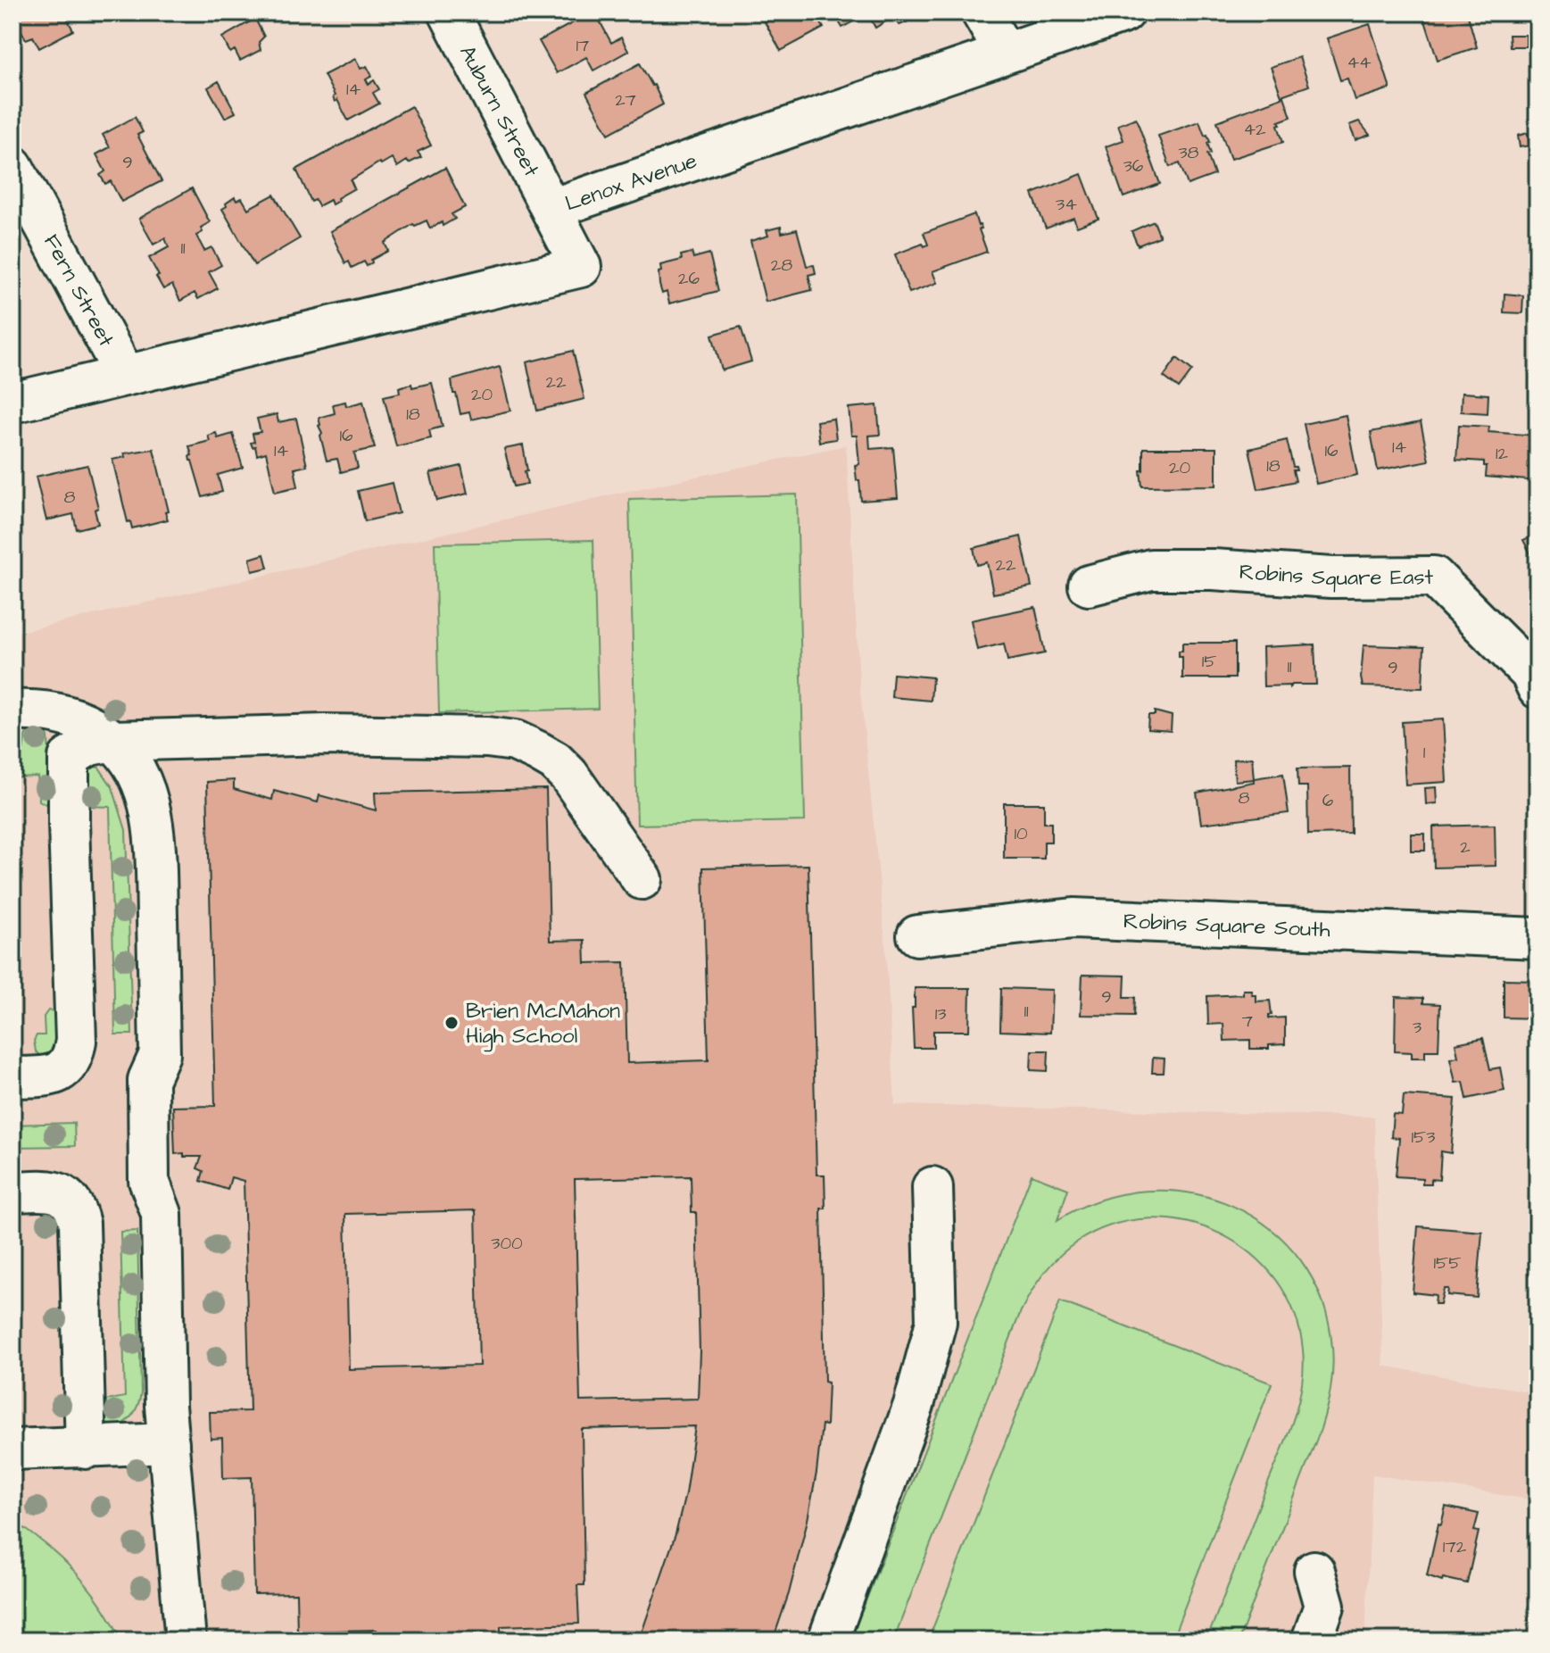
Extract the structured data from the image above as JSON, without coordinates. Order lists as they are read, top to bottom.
{
  "streets": {
    "street": [
      "Auburn Street",
      "Lenox Avenue",
      "Fern Street",
      "Robins Square East",
      "Robins Square South"
    ]
  },
  "crossings": [
    ["Auburn Street", "Lenox Avenue"],
    ["Lenox Avenue", "Fern Street"]
  ],
  "places": ["Brien McMahon High School"],
  "house_numbers": [
    "17",
    "44",
    "14",
    "27",
    "42",
    "38",
    "9",
    "36",
    "34",
    "11",
    "28",
    "26",
    "22",
    "20",
    "18",
    "16",
    "14",
    "14",
    "16",
    "12",
    "18",
    "20",
    "8",
    "22",
    "15",
    "11",
    "9",
    "1",
    "8",
    "6",
    "10",
    "2",
    "9",
    "11",
    "13",
    "7",
    "3",
    "153",
    "300",
    "155",
    "172"
  ]
}
